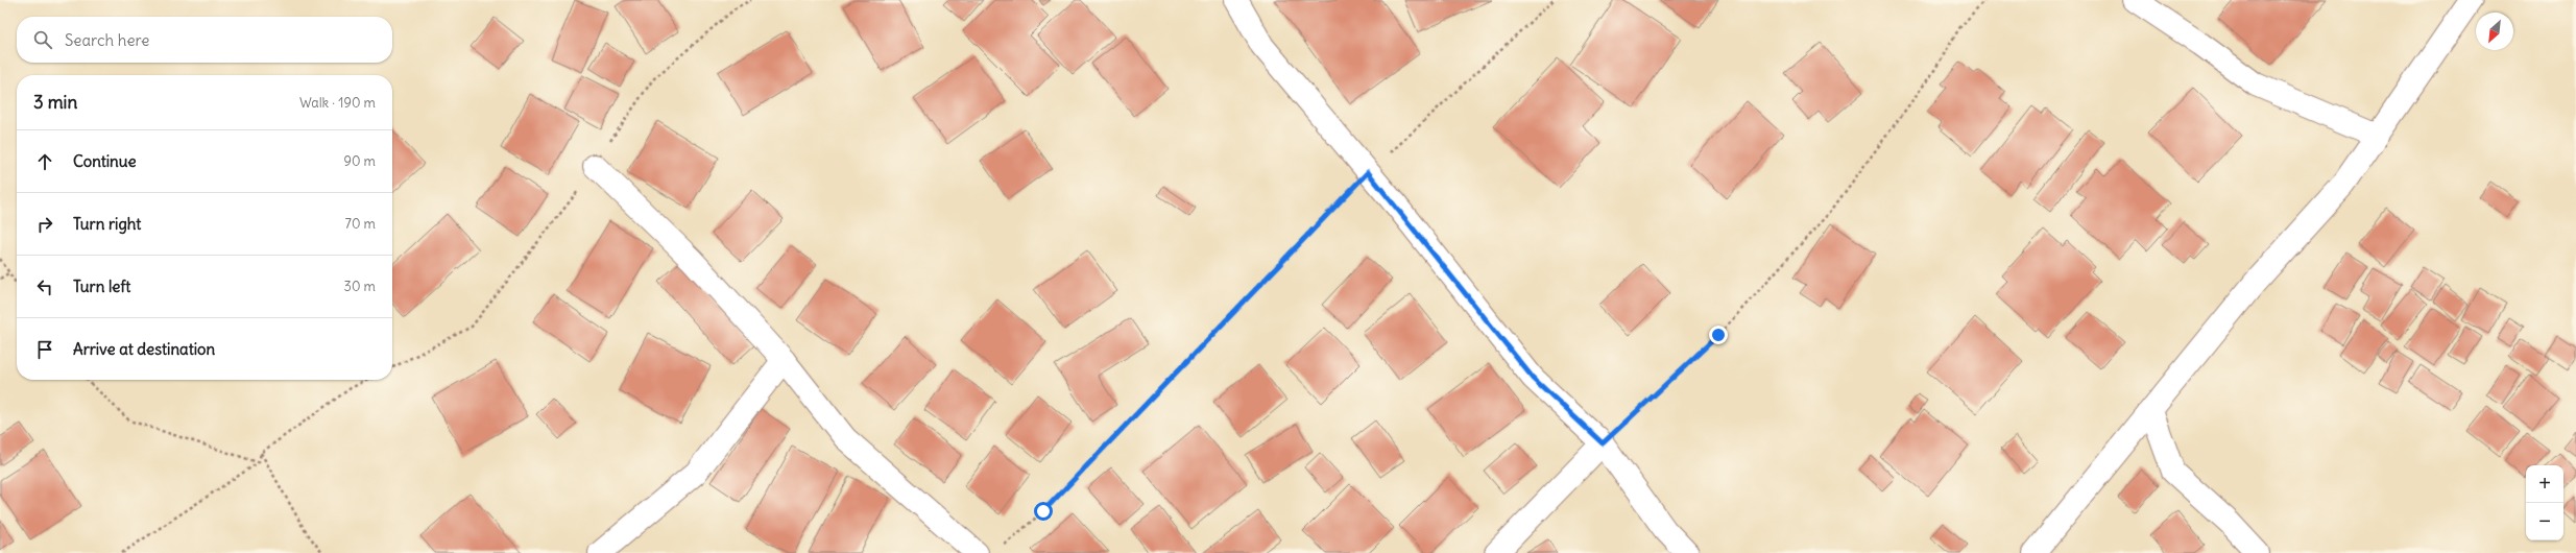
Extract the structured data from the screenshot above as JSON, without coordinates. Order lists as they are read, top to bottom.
{
  "north": "bottom left",
  "page": {
    "search": "Search here",
    "heading": ["3 min", "Walk · 190 m"],
    "list": [
      ["Continue", "90 m"],
      ["Turn right", "70 m"],
      ["Turn left", "30 m"],
      "Arrive at destination"
    ],
    "map_buttons": ["+", "−"]
  }
}
